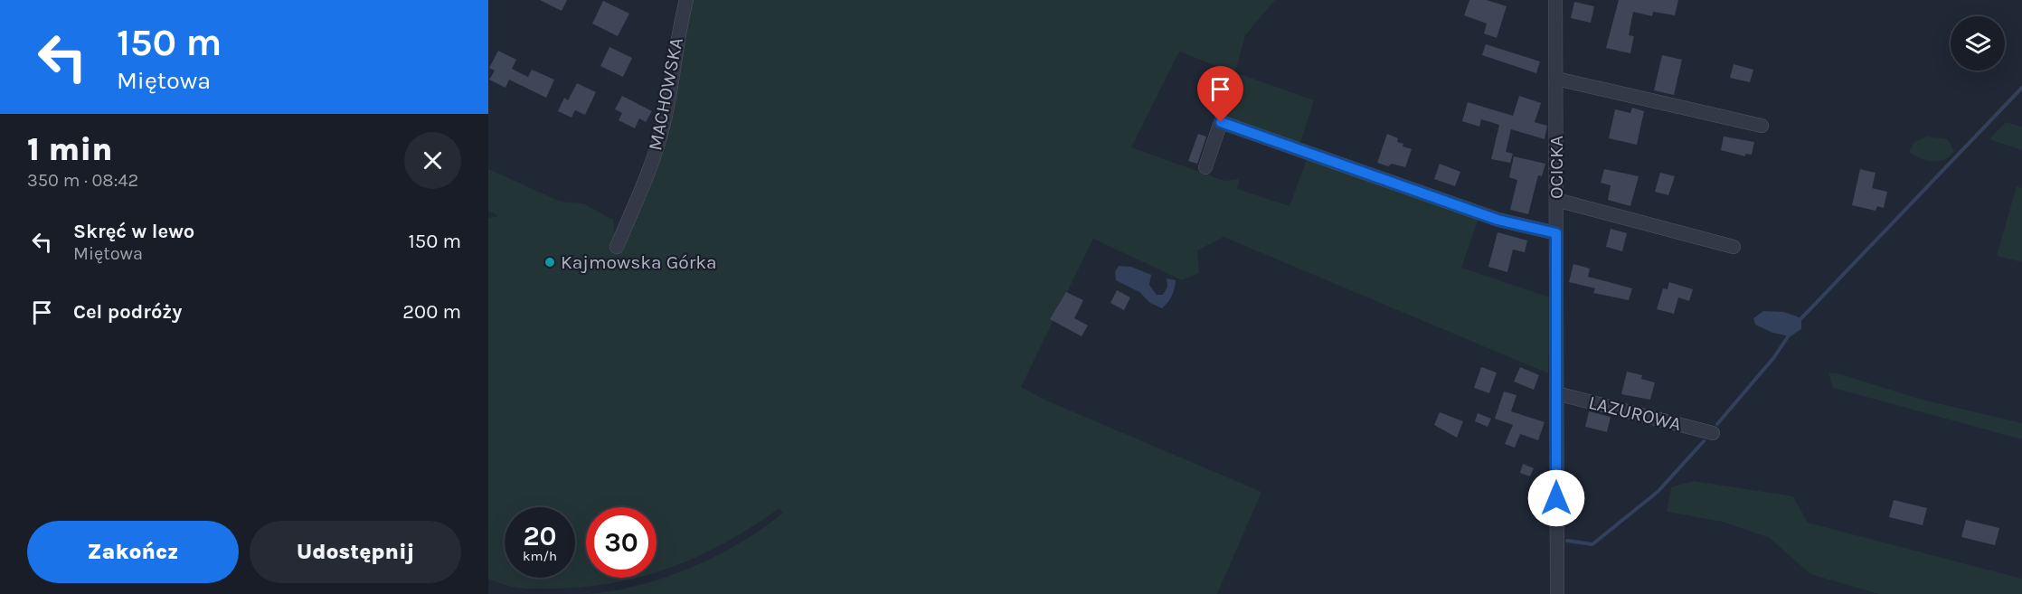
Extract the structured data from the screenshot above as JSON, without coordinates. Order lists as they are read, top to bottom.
{
  "streets": {
    "street": ["MACHOWSKA", "OCICKA", "LAZUROWA"]
  },
  "crossings": [
    ["OCICKA", "LAZUROWA"]
  ],
  "places": ["Kajmowska Górka"],
  "page": {
    "turn": ["150 m", "Miętowa"],
    "heading": ["1 min", "350 m · 08:42"],
    "list": [
      {
        "name": "Skręć w lewo",
        "note": "Miętowa",
        "value": "150 m"
      },
      {
        "name": "Cel podróży",
        "value": "200 m"
      }
    ],
    "speed": "20 km/h",
    "limit": "30",
    "buttons": ["Zakończ", "Udostępnij"]
  }
}
